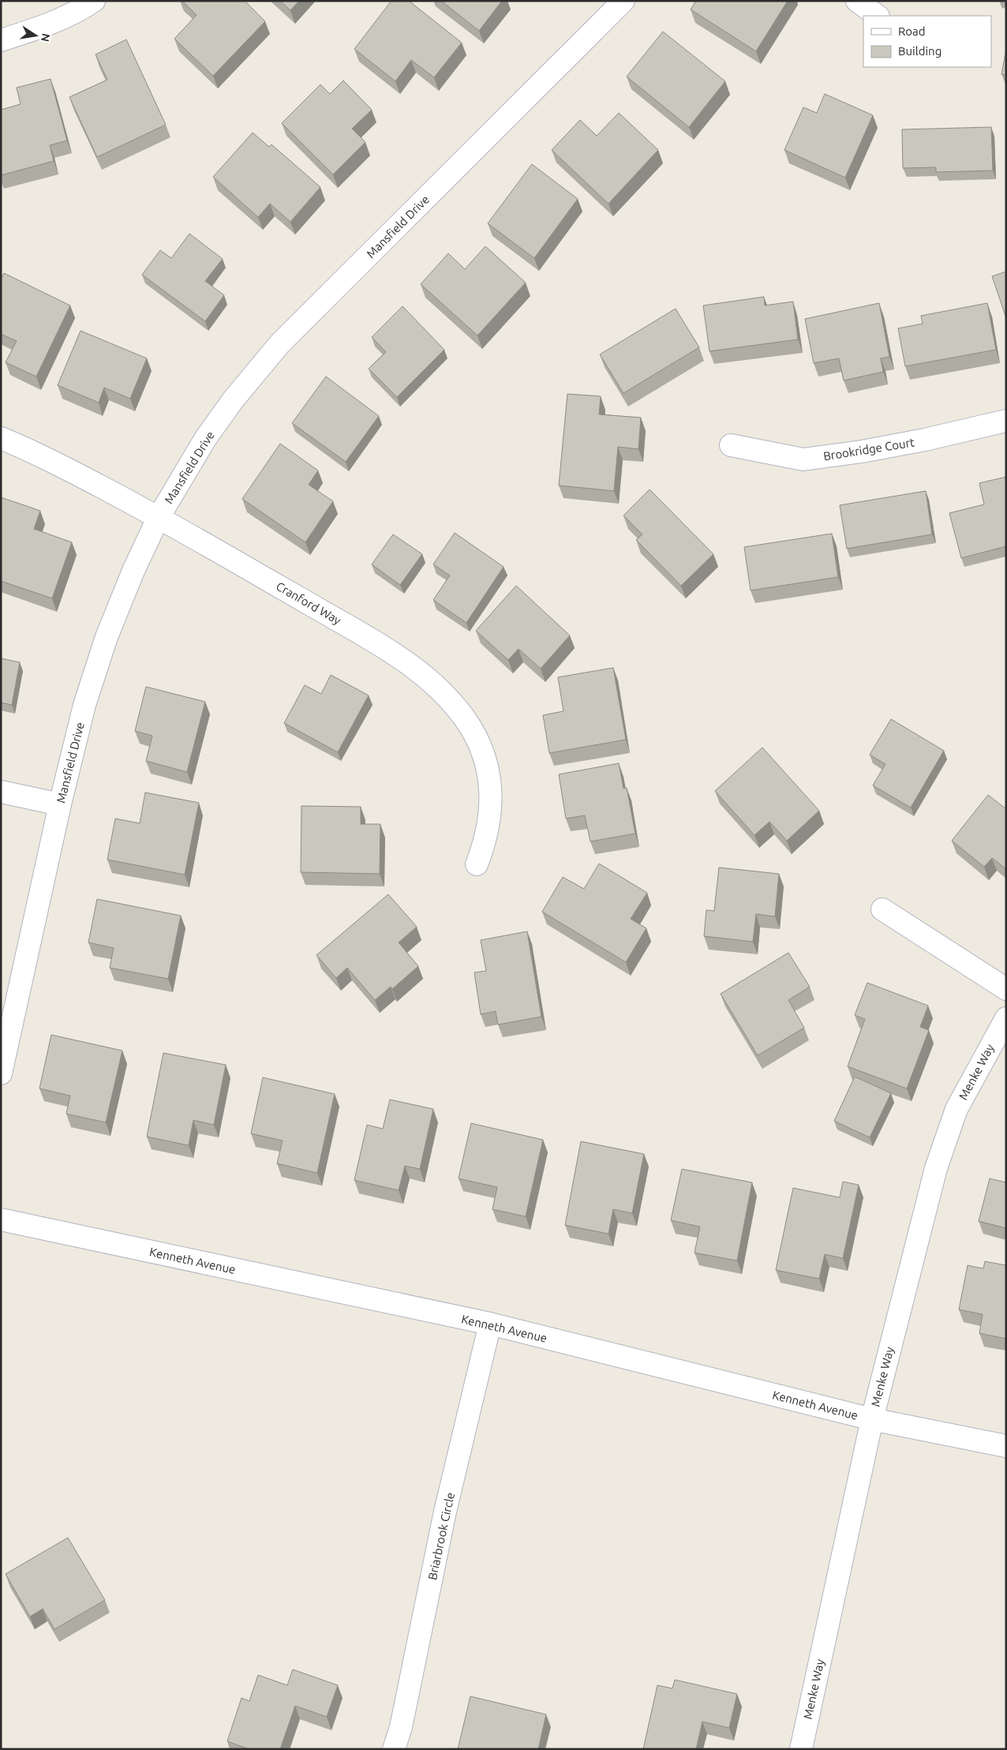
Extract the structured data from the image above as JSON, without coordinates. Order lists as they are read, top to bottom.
{
  "streets": {
    "street": [
      "Mansfield Drive",
      "Brookridge Court",
      "Cranford Way",
      "Menke Way",
      "Kenneth Avenue",
      "Briarbrook Circle"
    ]
  },
  "crossings": [
    ["Mansfield Drive", "Cranford Way"],
    ["Menke Way", "Kenneth Avenue"],
    ["Kenneth Avenue", "Briarbrook Circle"]
  ],
  "legend": ["Road", "Building"],
  "north": "right"
}
